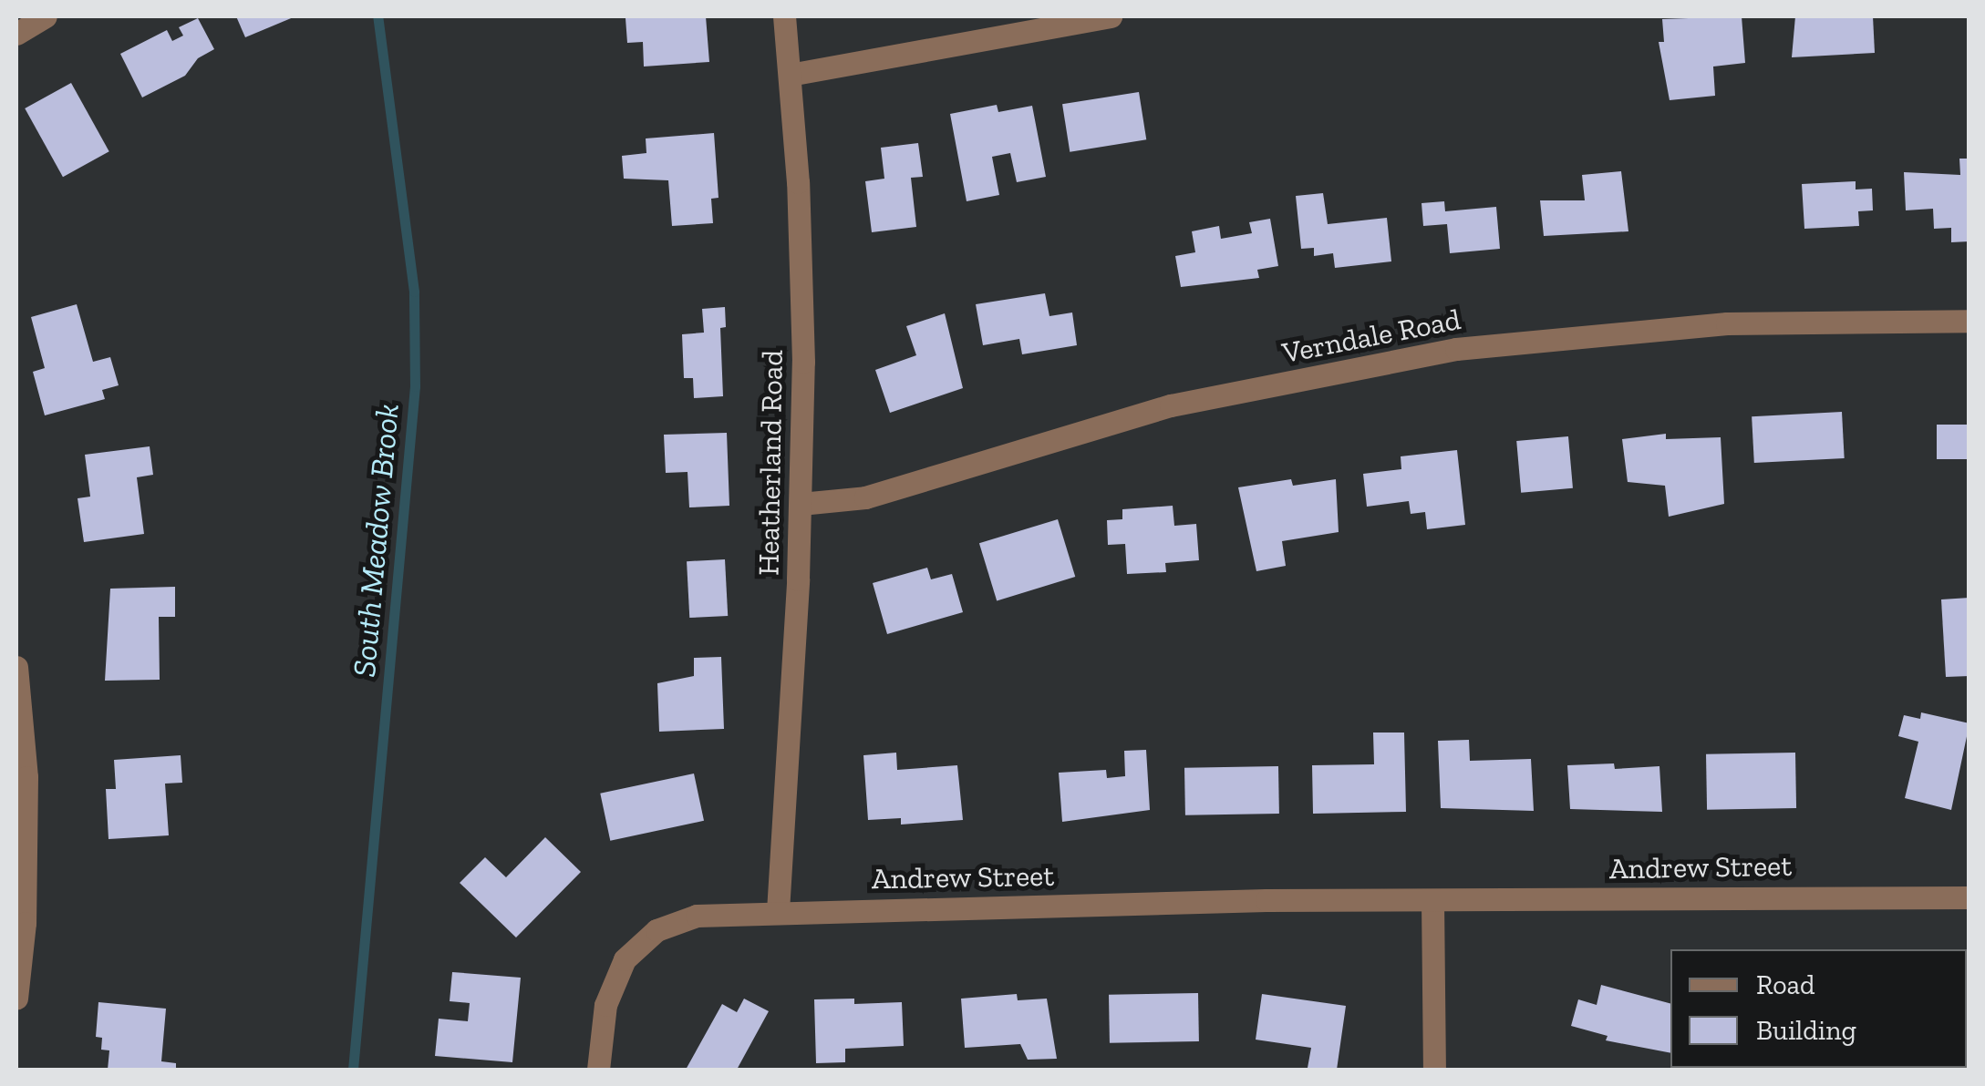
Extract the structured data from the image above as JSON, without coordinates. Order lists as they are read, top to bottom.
{
  "streets": {
    "street": ["Verndale Road", "Heatherland Road", "Andrew Street"]
  },
  "crossings": [
    ["Verndale Road", "Heatherland Road"],
    ["Heatherland Road", "Andrew Street"]
  ],
  "water": ["South Meadow Brook"],
  "legend": ["Road", "Building"]
}
